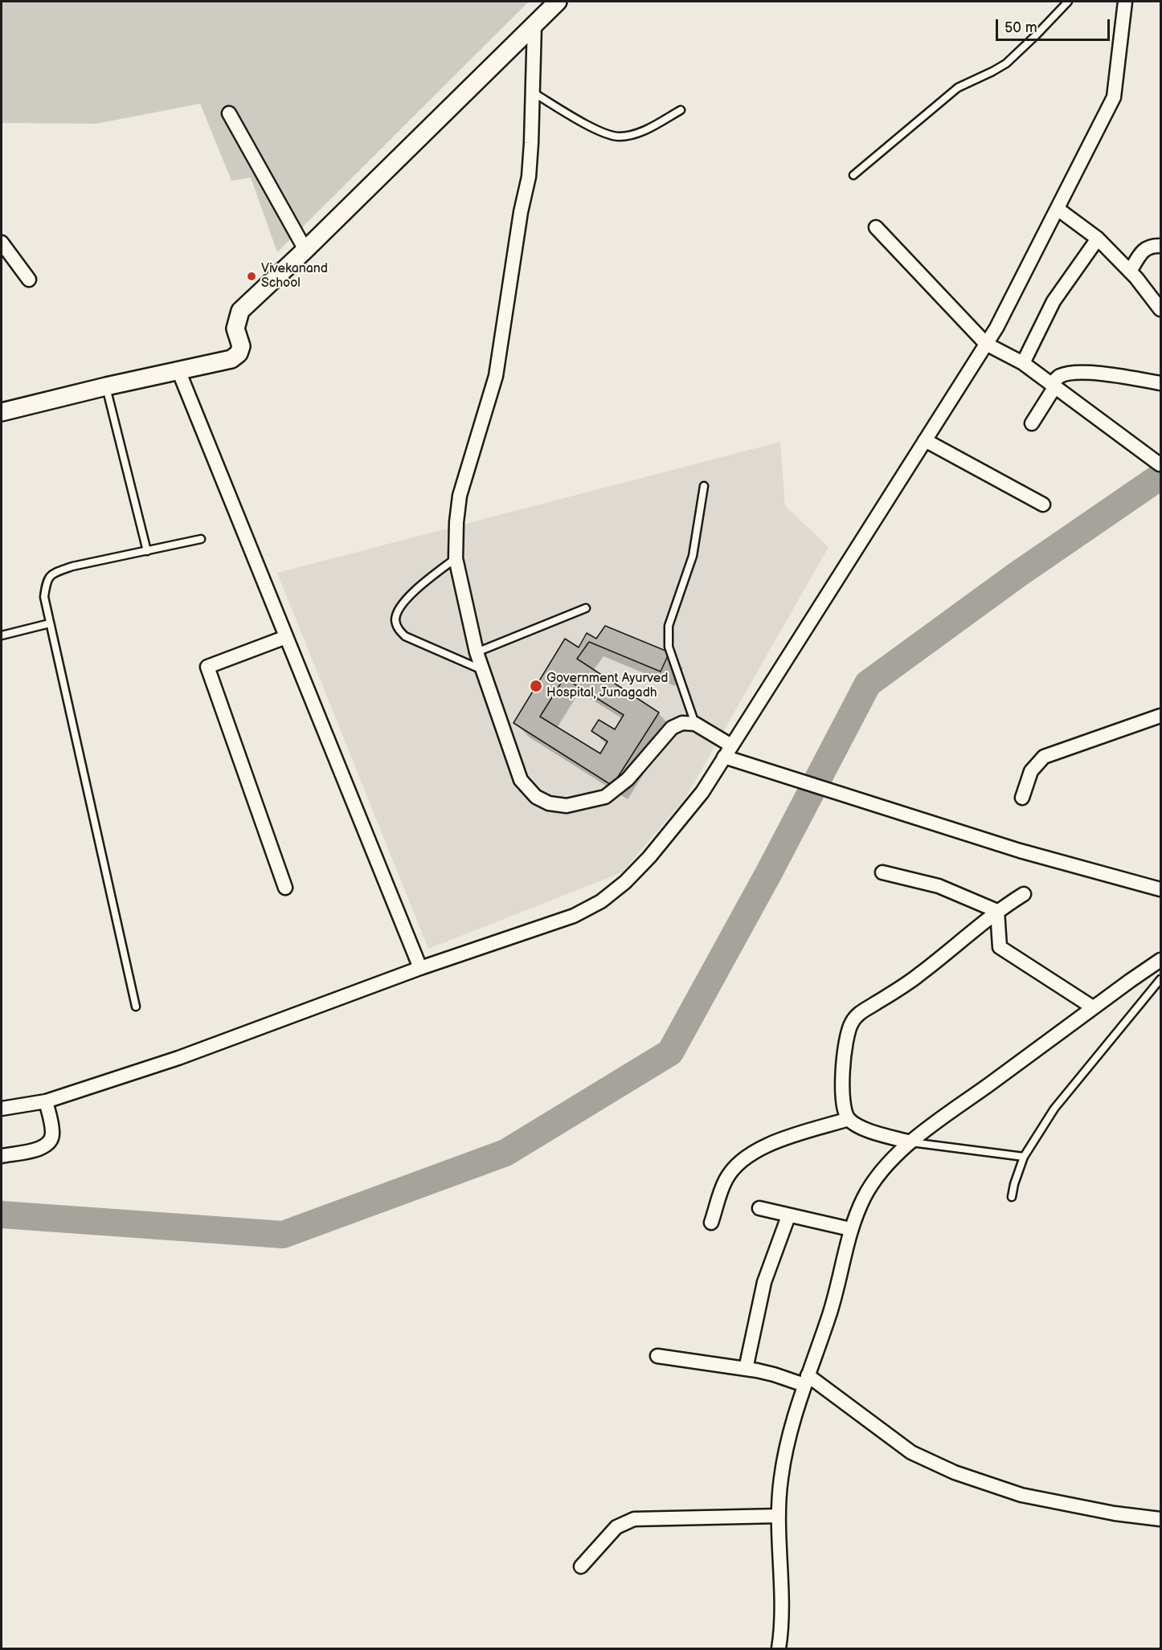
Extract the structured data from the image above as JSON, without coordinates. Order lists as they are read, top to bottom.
{
  "places": ["Vivekanand School", "Government Ayurved Hospital, Junagadh"],
  "scale_bar": "50 m"
}
